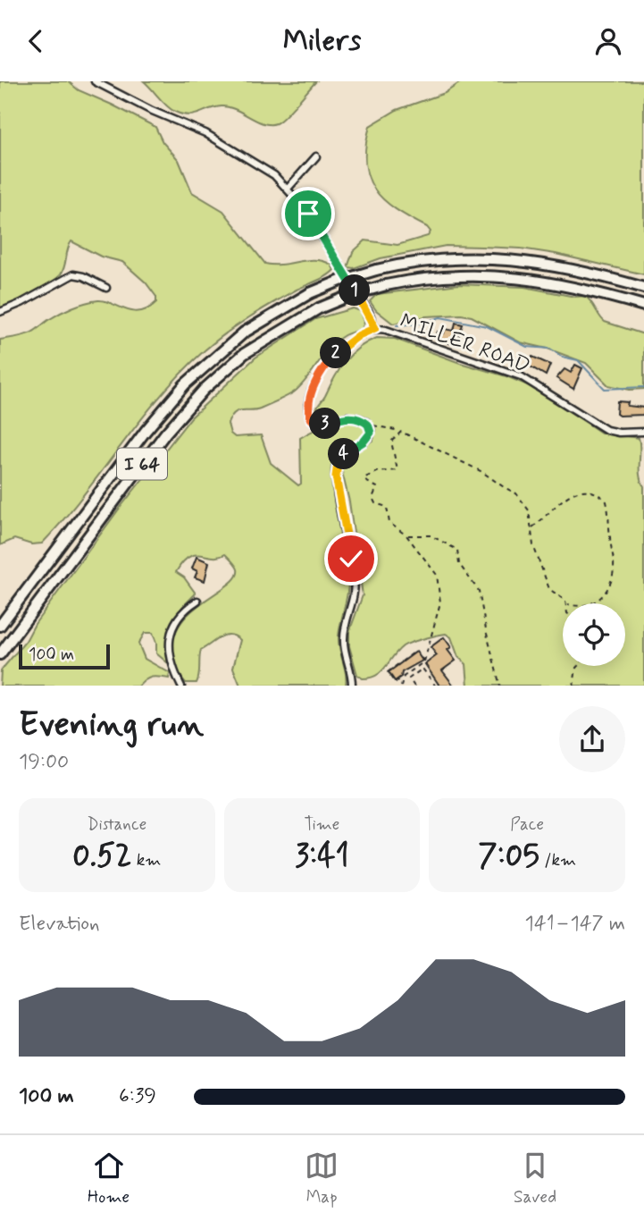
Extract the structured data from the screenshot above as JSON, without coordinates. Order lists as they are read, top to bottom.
{
  "streets": {
    "highway": ["I 64"],
    "street": ["MILLER ROAD"]
  },
  "scale_bar": "100 m",
  "page": {
    "header": "Milers",
    "pins": [
      "1",
      "2",
      "3",
      "4"
    ],
    "scale": "100 m",
    "heading": ["Evening run", "19:00"],
    "stats": [
      ["Distance", "0.52 km"],
      ["Time", "3:41"],
      ["Pace", "7:05 /km"]
    ],
    "chart": ["Elevation", "141–147 m"],
    "list": [
      {
        "name": "100 m",
        "note": "6:39"
      }
    ],
    "tabs": ["Home", "Map", "Saved"]
  }
}
